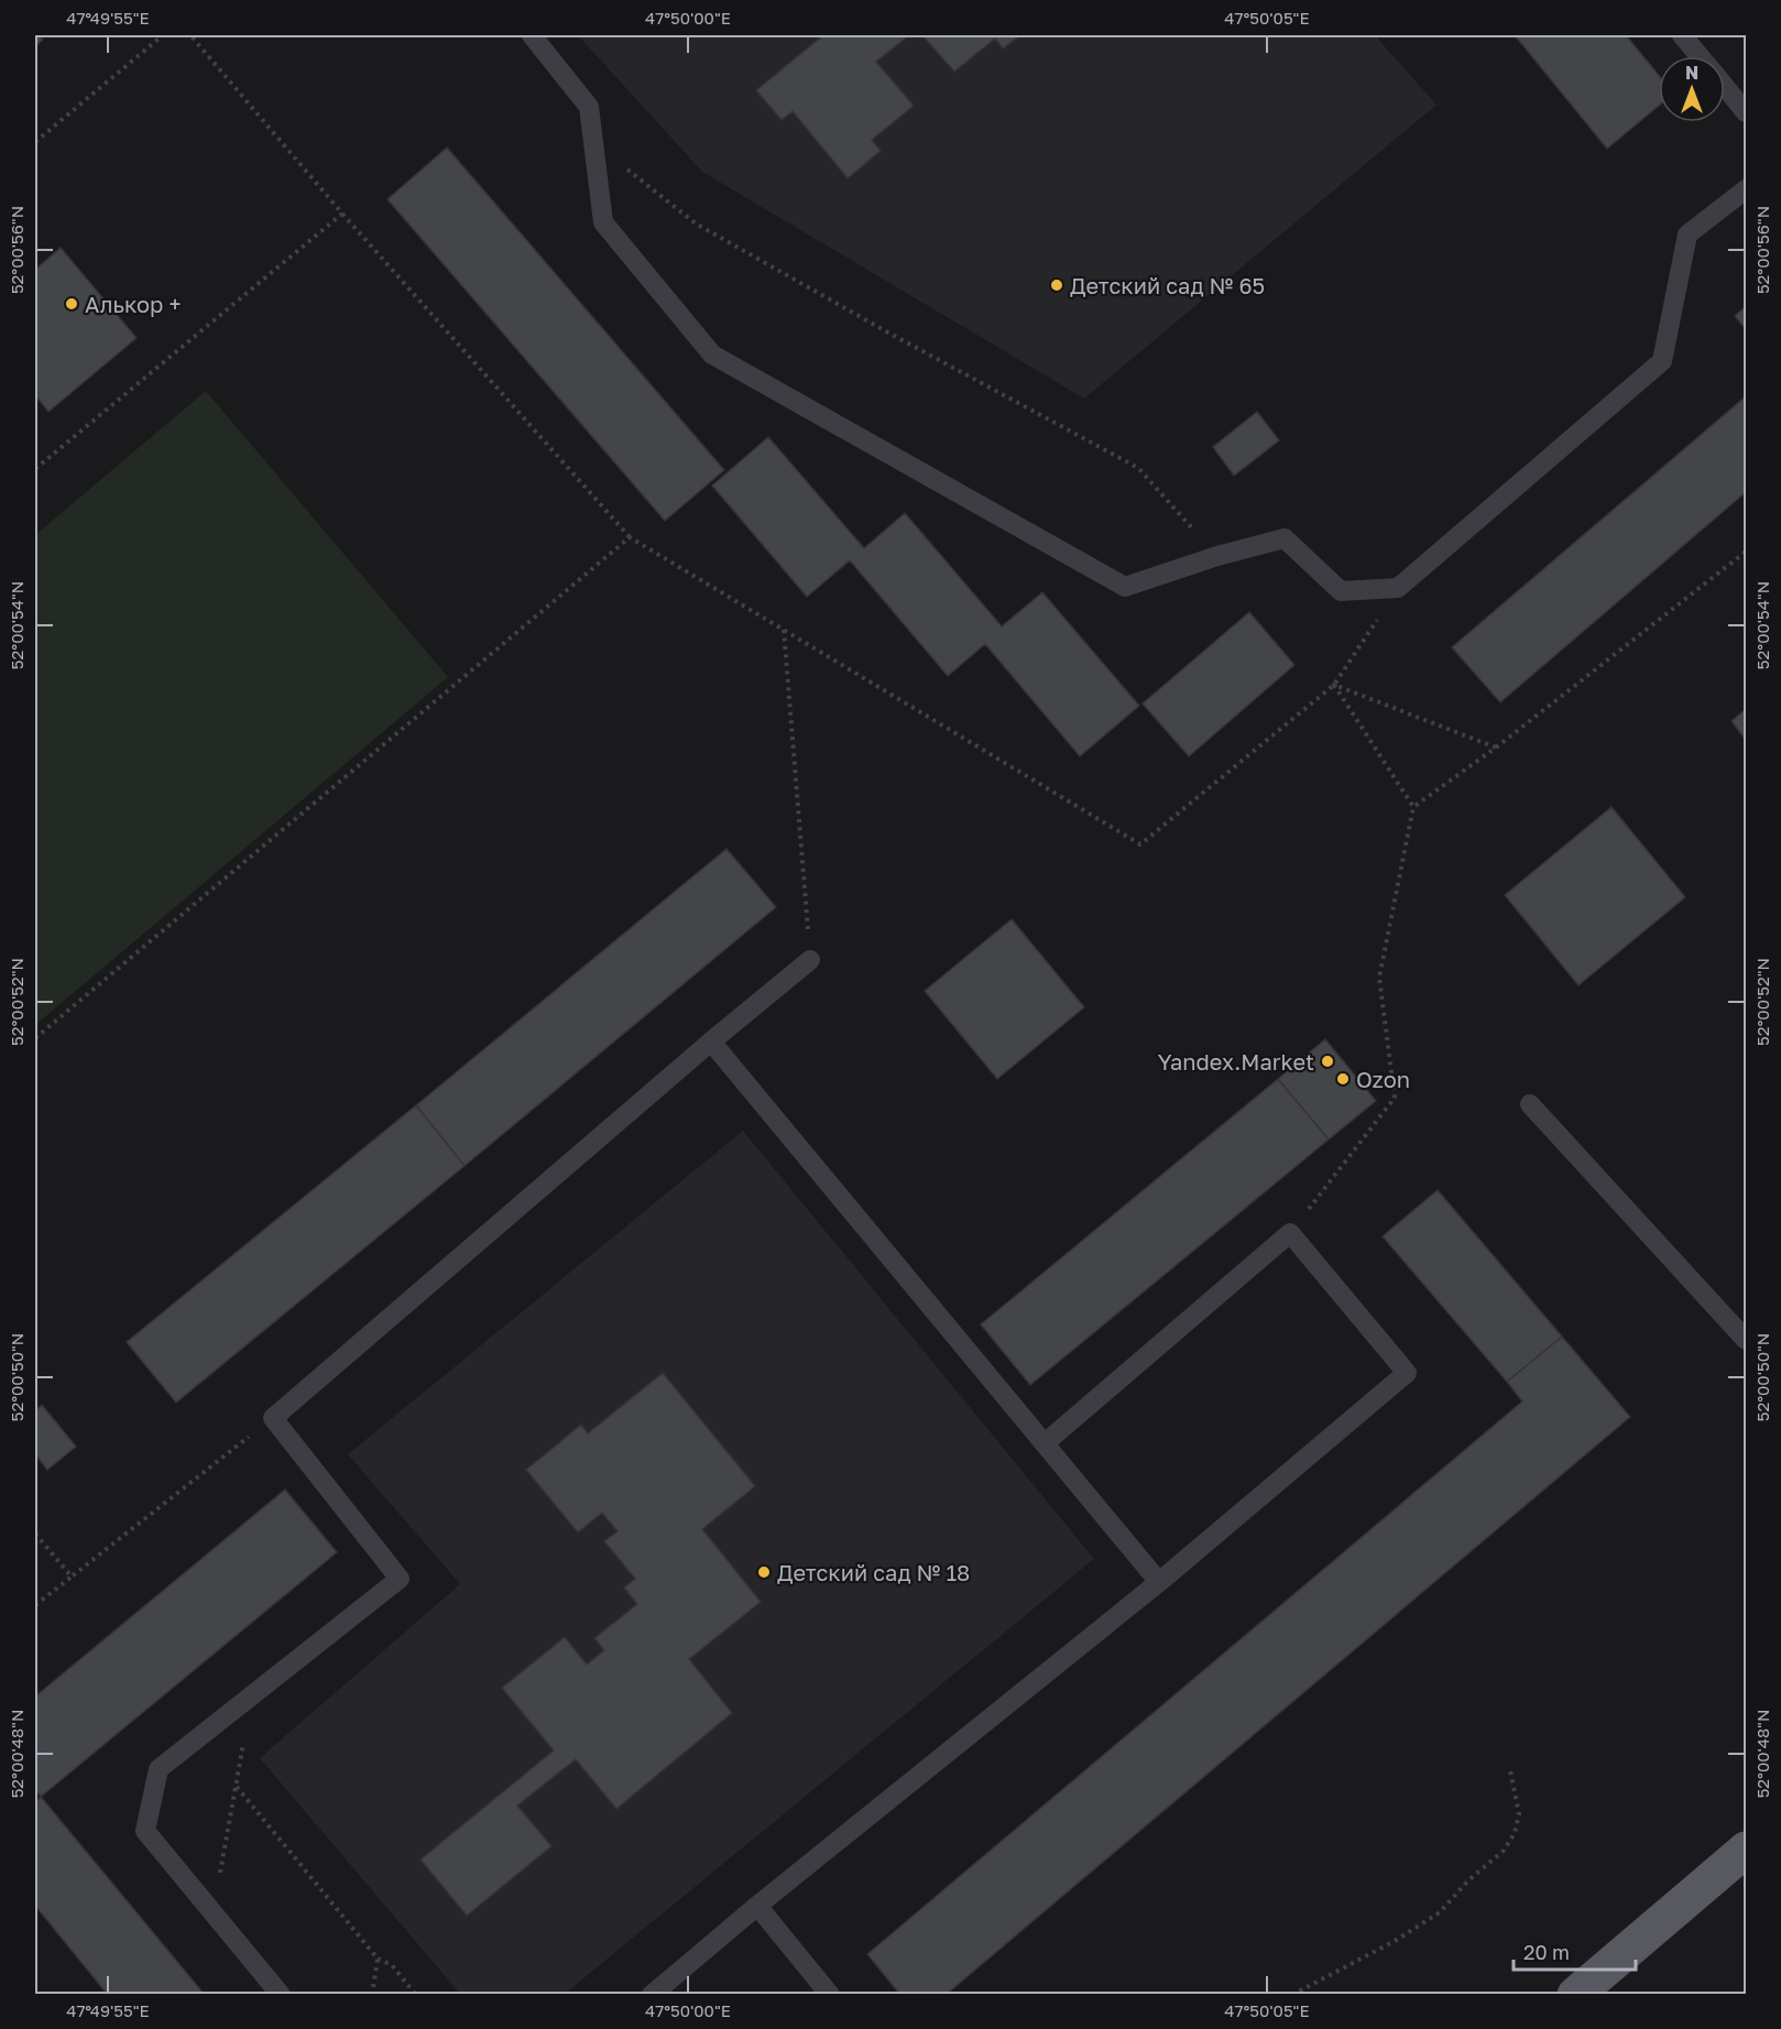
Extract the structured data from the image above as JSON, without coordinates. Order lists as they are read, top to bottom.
{
  "places": [
    "Детский сад № 65",
    "Алькор +",
    "Yandex.Market",
    "Ozon",
    "Детский сад № 18"
  ],
  "scale_bar": "20 m",
  "north": "top",
  "coordinates": [
    "47°49'55\"E",
    "47°50'00\"E",
    "47°50'05\"E",
    "52°00'56\"N",
    "52°00'54\"N",
    "52°00'52\"N",
    "52°00'50\"N",
    "52°00'48\"N"
  ]
}
